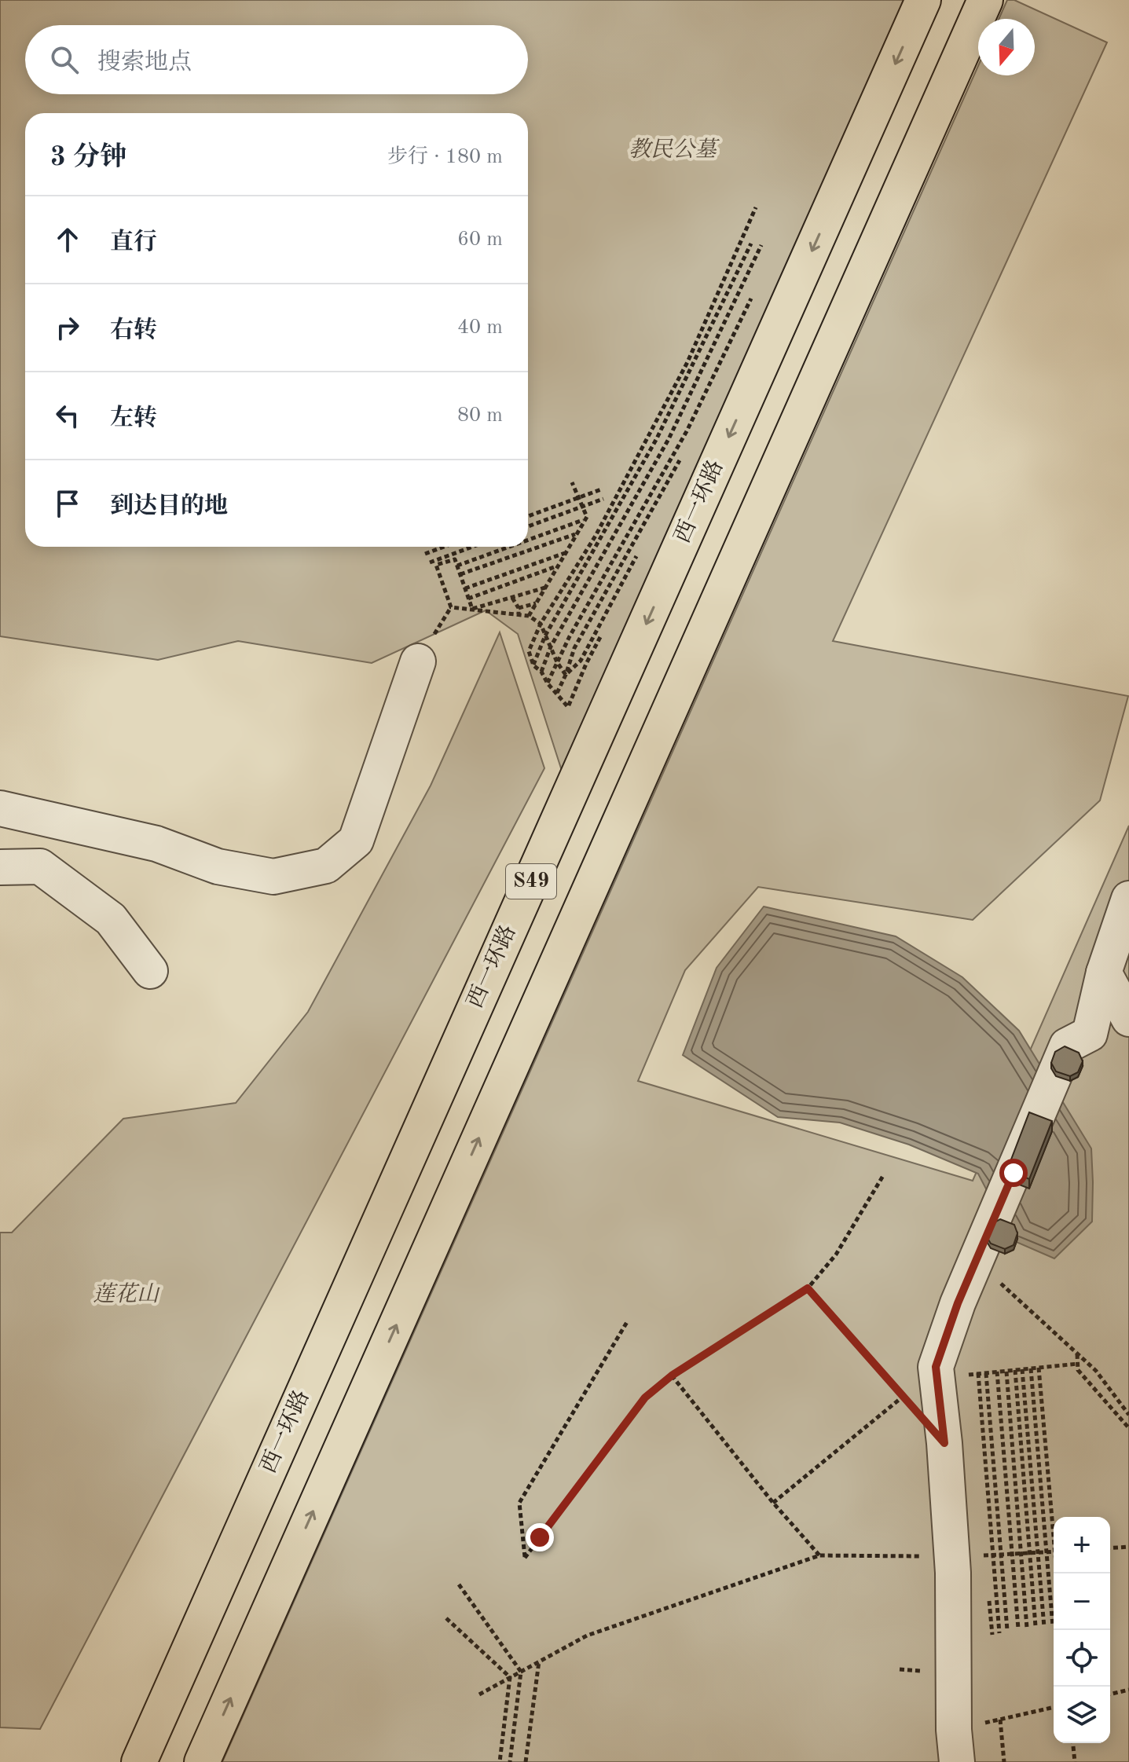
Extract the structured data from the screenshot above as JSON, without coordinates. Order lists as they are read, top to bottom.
{
  "streets": {
    "highway": ["西一环路", "S49"]
  },
  "parks": ["教民公墓", "莲花山"],
  "north": "bottom",
  "page": {
    "search": "搜索地点",
    "heading": ["3 分钟", "步行 · 180 m"],
    "list": [
      ["直行", "60 m"],
      ["右转", "40 m"],
      ["左转", "80 m"],
      "到达目的地"
    ],
    "map_buttons": ["+", "−"]
  }
}
